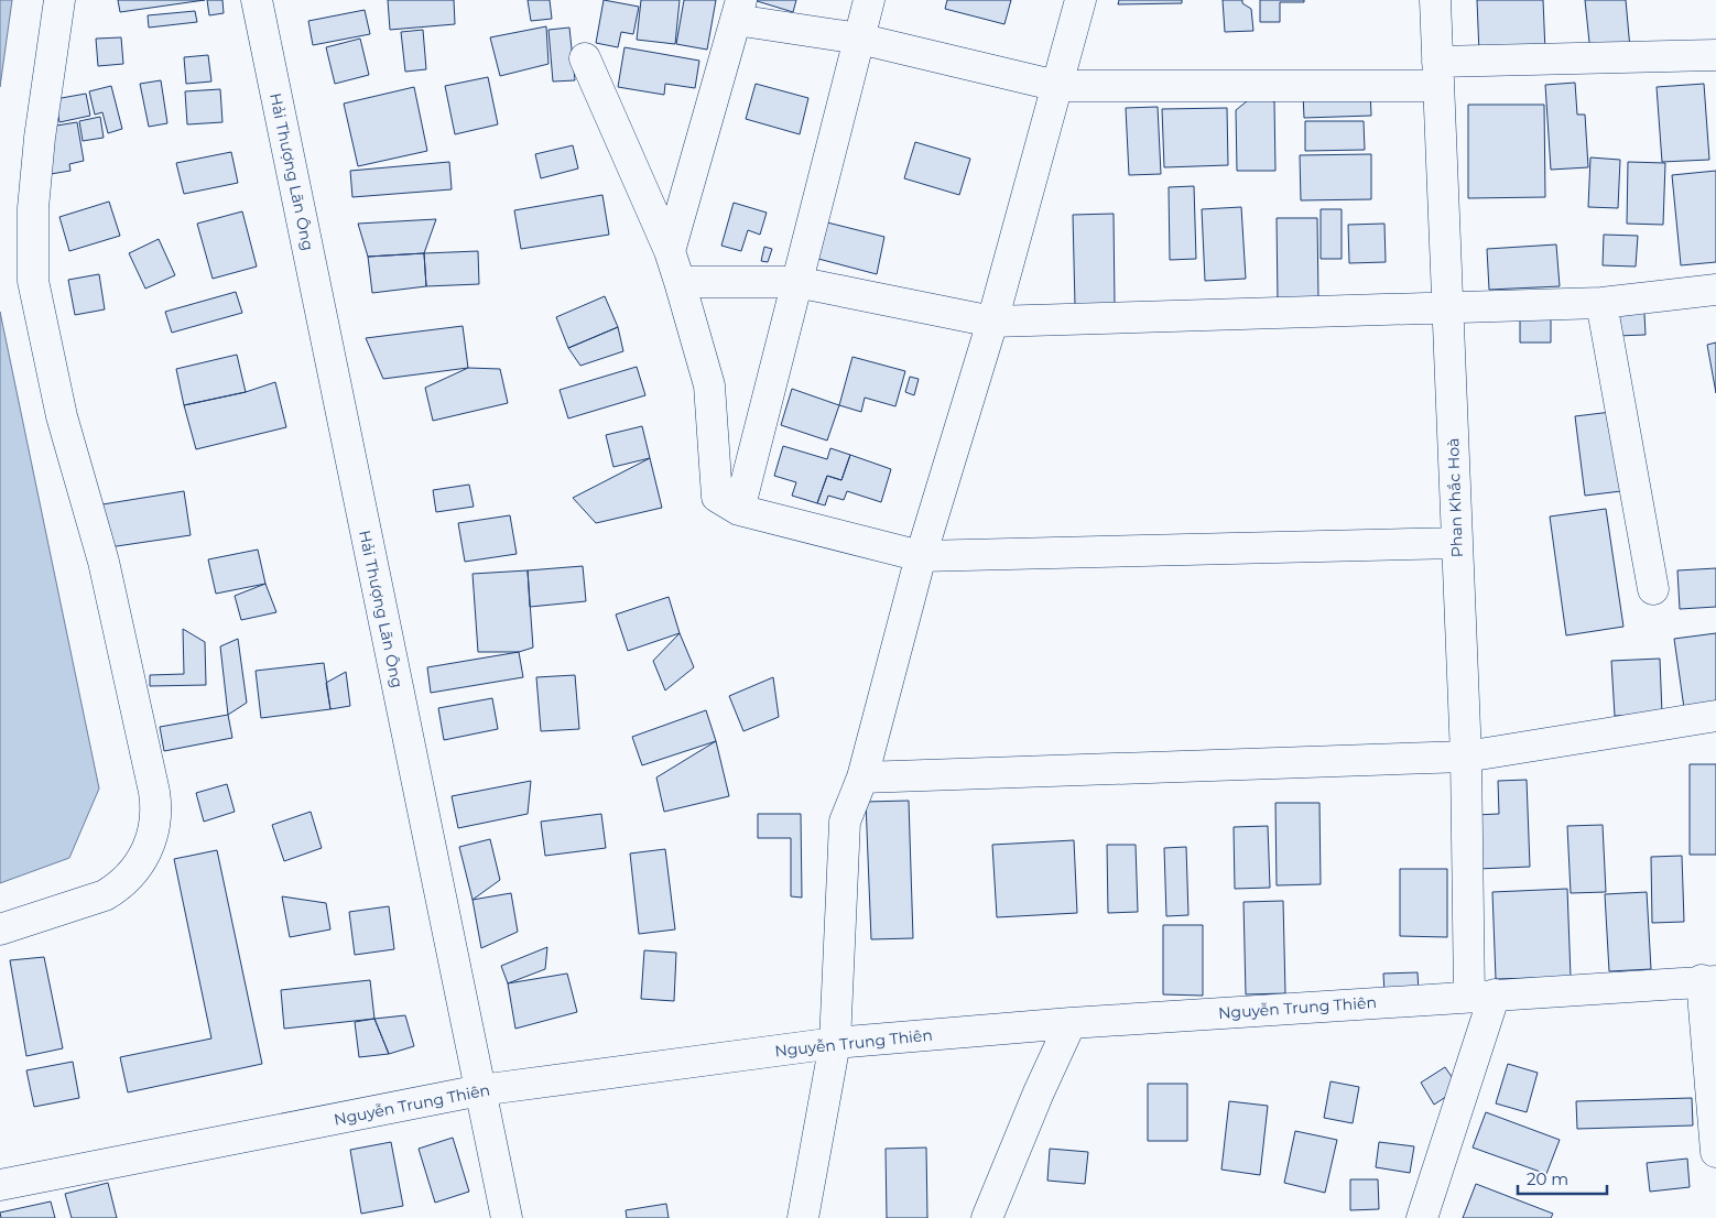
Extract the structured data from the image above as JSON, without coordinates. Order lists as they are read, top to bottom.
{
  "streets": {
    "street": ["Hải Thượng Lãn Ông", "Phan Khắc Hoà", "Nguyễn Trung Thiên"]
  },
  "crossings": [
    ["Hải Thượng Lãn Ông", "Nguyễn Trung Thiên"],
    ["Phan Khắc Hoà", "Nguyễn Trung Thiên"]
  ],
  "scale_bar": "20 m"
}
